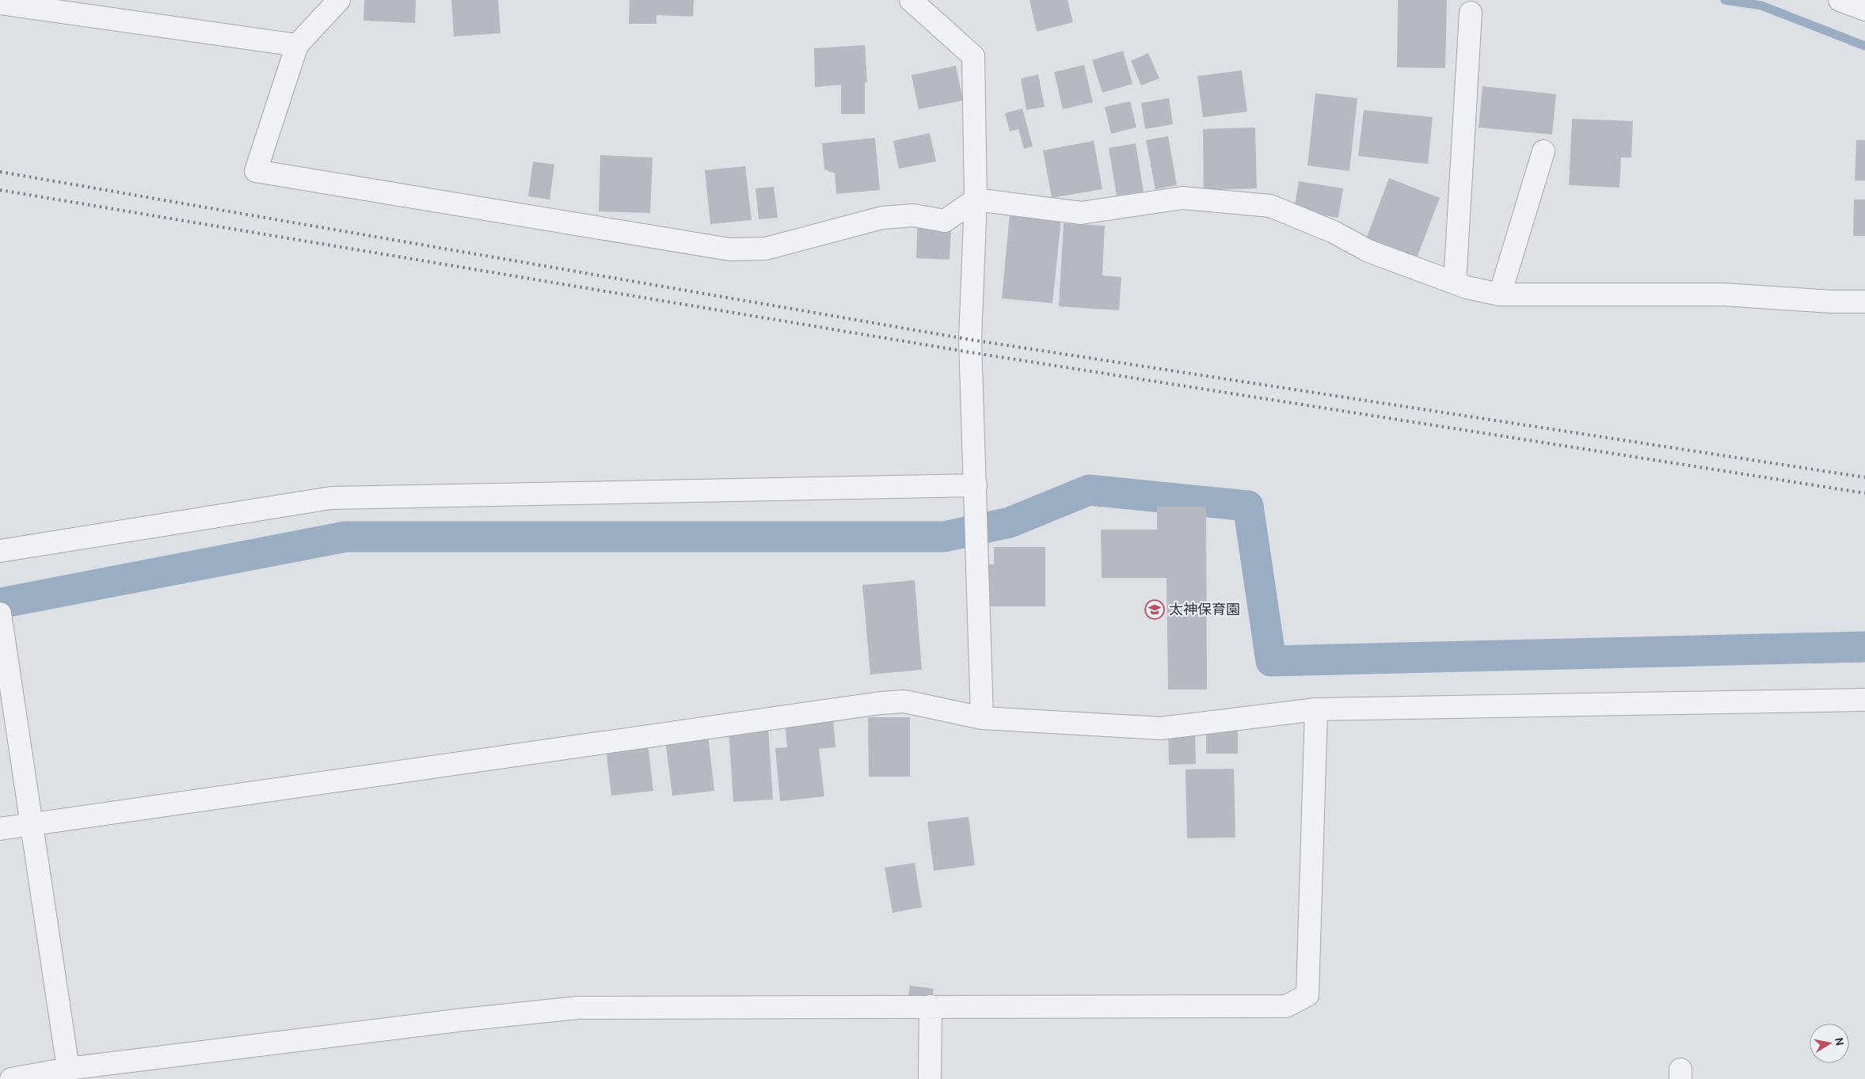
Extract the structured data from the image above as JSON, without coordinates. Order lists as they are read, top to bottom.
{
  "places": {
    "school or university": ["太神保育園"]
  },
  "north": "right"
}
